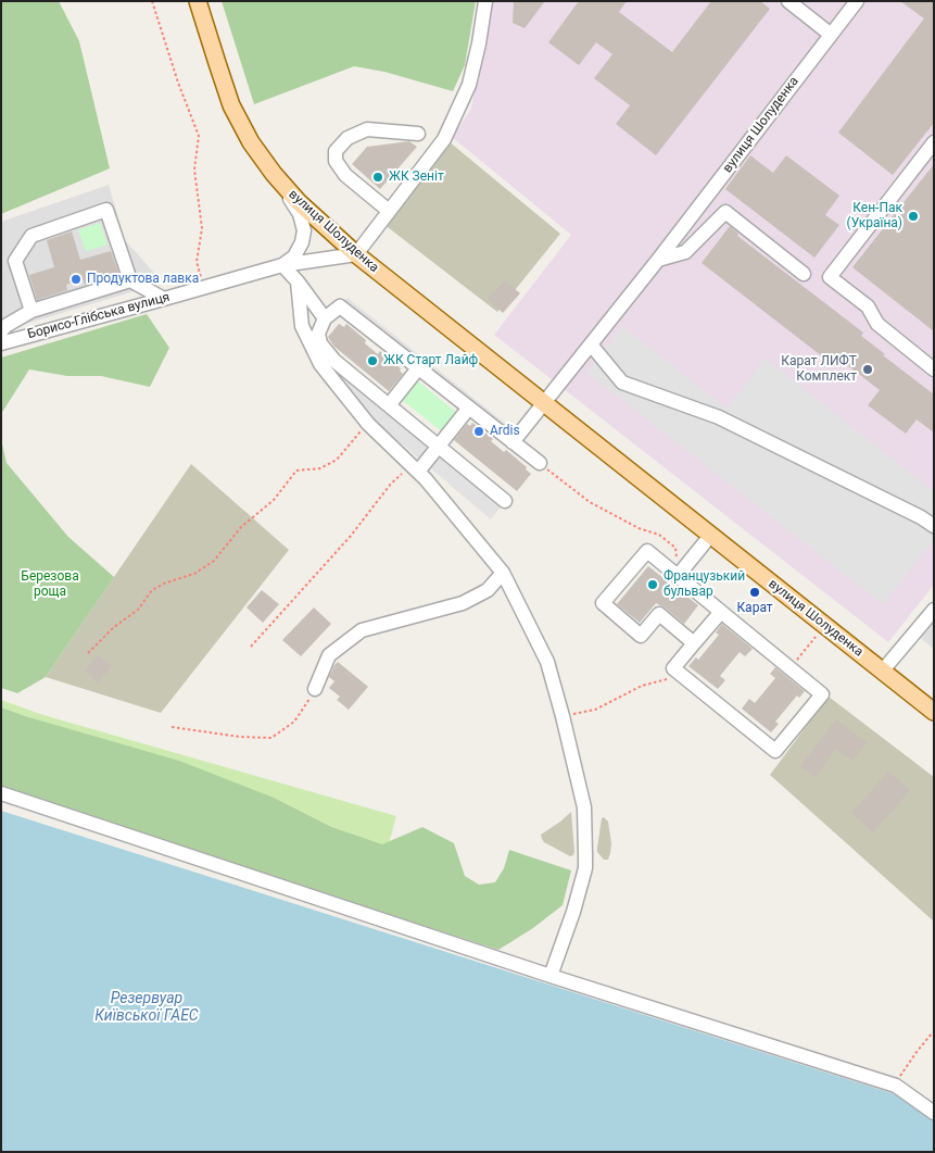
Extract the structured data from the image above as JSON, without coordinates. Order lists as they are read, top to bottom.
{
  "streets": {
    "main road": ["вулиця Шолуденка"],
    "street": ["Борисо-Глібська вулиця"]
  },
  "crossings": [
    ["вулиця Шолуденка", "Борисо-Глібська вулиця"]
  ],
  "water": ["Резервуар Київської ГАЕС"],
  "parks": ["Березова роща"],
  "places": [
    "ЖК Зеніт",
    "Кен-Пак (Україна)",
    "Продуктова лавка",
    "ЖК Старт Лайф",
    "Карат ЛИФТ Комплект",
    "Ardis",
    "Французький бульвар",
    "Карат"
  ]
}
